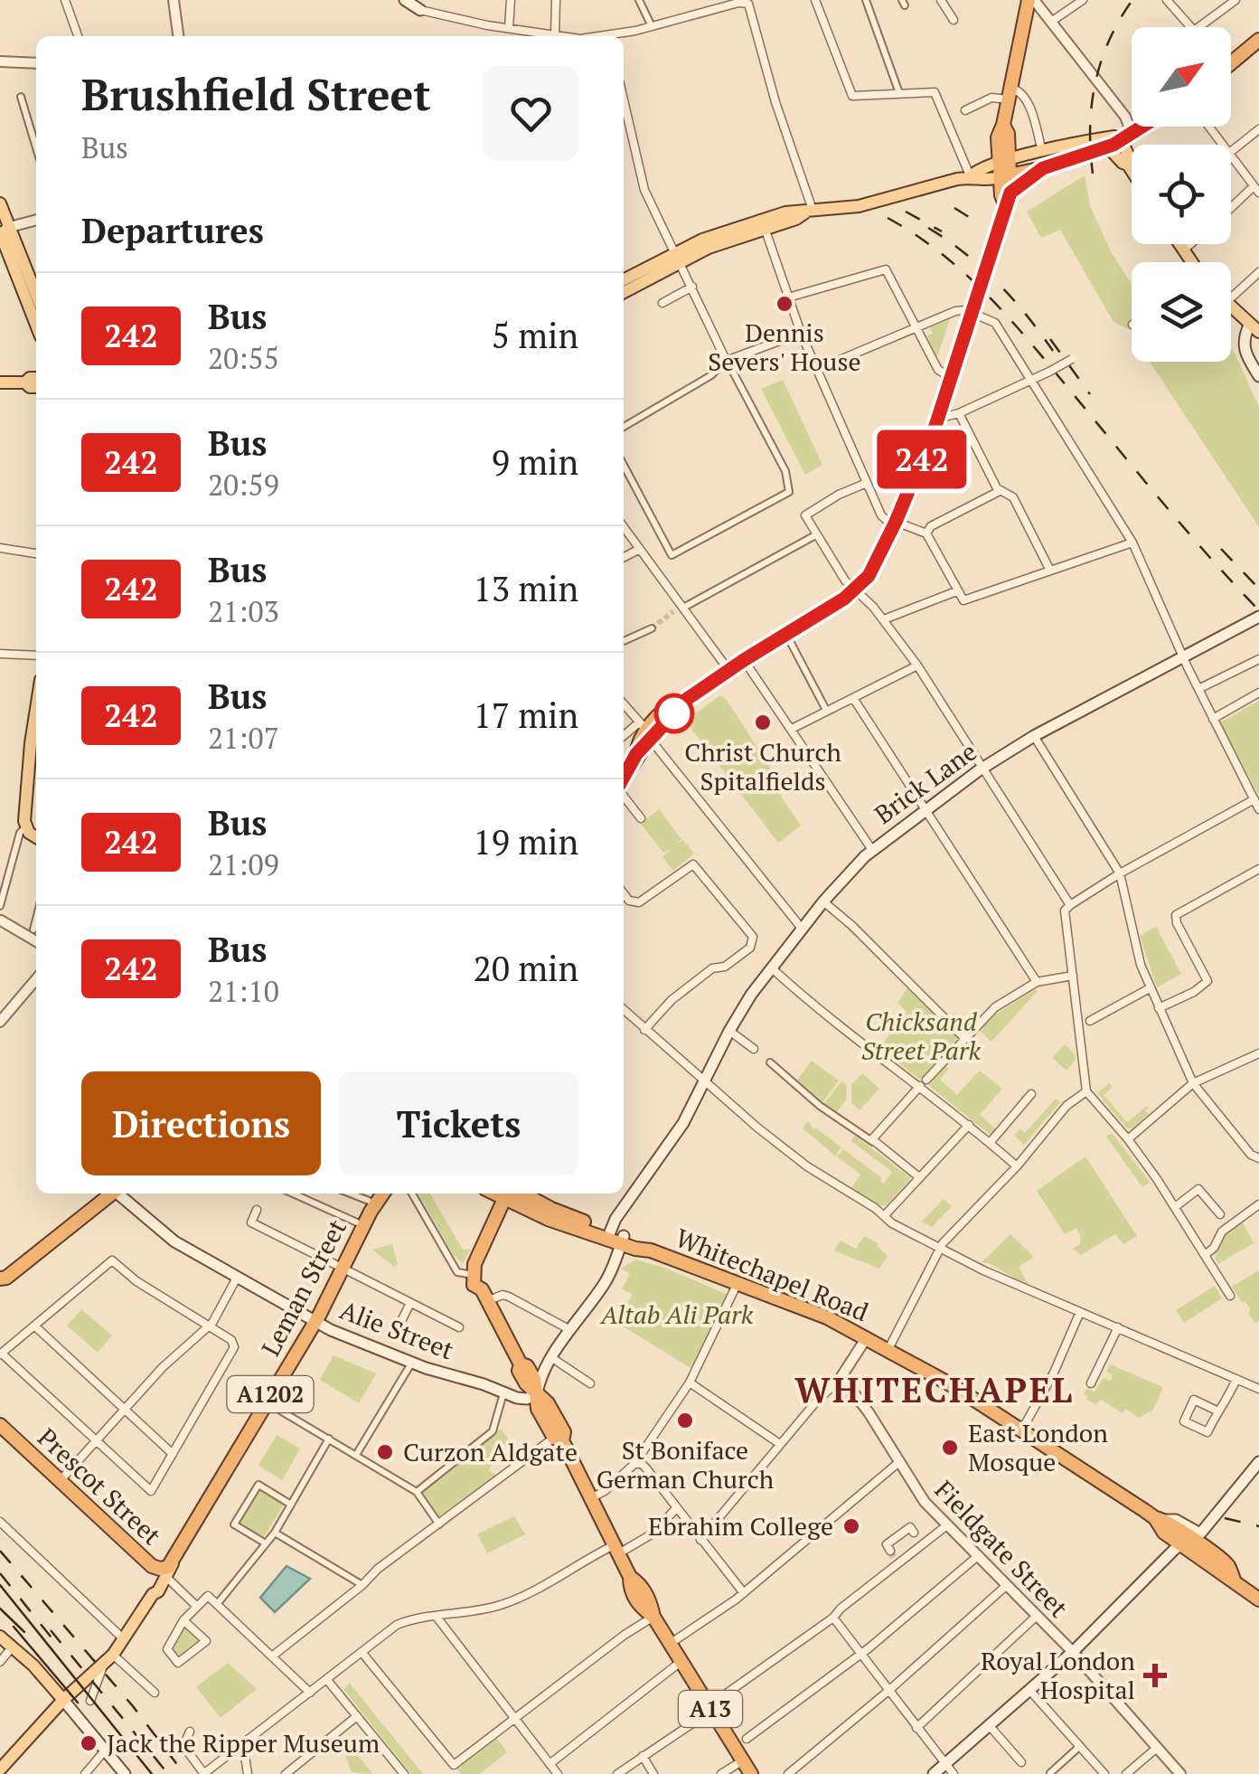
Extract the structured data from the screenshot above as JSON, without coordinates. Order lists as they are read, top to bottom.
{
  "streets": {
    "highway": [
      "Whitechapel Road",
      "Leman Street",
      "A1202",
      "Prescot Street",
      "A13"
    ],
    "main road": ["Brick Lane", "Alie Street"],
    "street": ["Fieldgate Street"]
  },
  "crossings": [
    ["Brick Lane", "Whitechapel Road"],
    ["Brick Lane", "A13"],
    ["Leman Street", "Alie Street"],
    ["Leman Street", "A1202"],
    ["Leman Street", "Prescot Street"]
  ],
  "districts": ["WHITECHAPEL"],
  "parks": ["Chicksand Street Park", "Altab Ali Park"],
  "places": {
    "other": [
      "Dennis Severs' House",
      "Christ Church Spitalfields",
      "St Boniface German Church",
      "East London Mosque",
      "Curzon Aldgate",
      "Ebrahim College",
      "Jack the Ripper Museum"
    ],
    "health": ["Royal London Hospital"]
  },
  "lines": ["bus line 242"],
  "north": "top right",
  "page": {
    "on_map": "242",
    "heading": [
      ["Brushfield Street", "Bus"],
      "Departures"
    ],
    "list": [
      {
        "mark": "242",
        "name": "Bus",
        "note": "20:55",
        "value": "5 min"
      },
      {
        "mark": "242",
        "name": "Bus",
        "note": "20:59",
        "value": "9 min"
      },
      {
        "mark": "242",
        "name": "Bus",
        "note": "21:03",
        "value": "13 min"
      },
      {
        "mark": "242",
        "name": "Bus",
        "note": "21:07",
        "value": "17 min"
      },
      {
        "mark": "242",
        "name": "Bus",
        "note": "21:09",
        "value": "19 min"
      },
      {
        "mark": "242",
        "name": "Bus",
        "note": "21:10",
        "value": "20 min"
      }
    ],
    "buttons": ["Directions", "Tickets"]
  }
}
